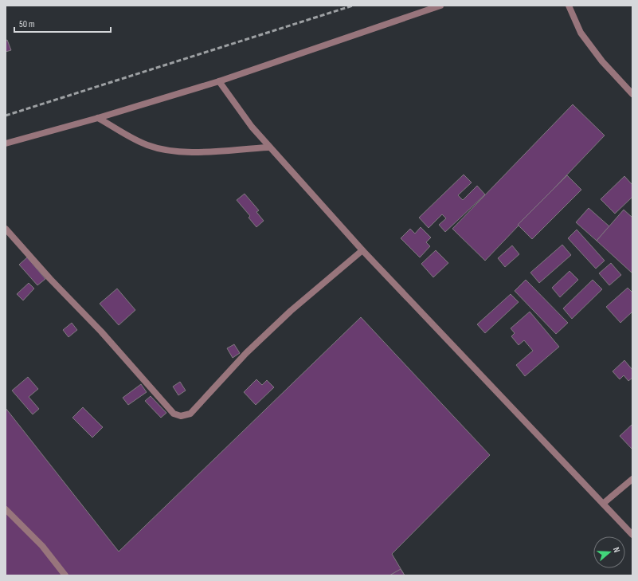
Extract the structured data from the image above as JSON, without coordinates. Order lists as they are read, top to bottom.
{
  "scale_bar": "50 m",
  "north": "right"
}
